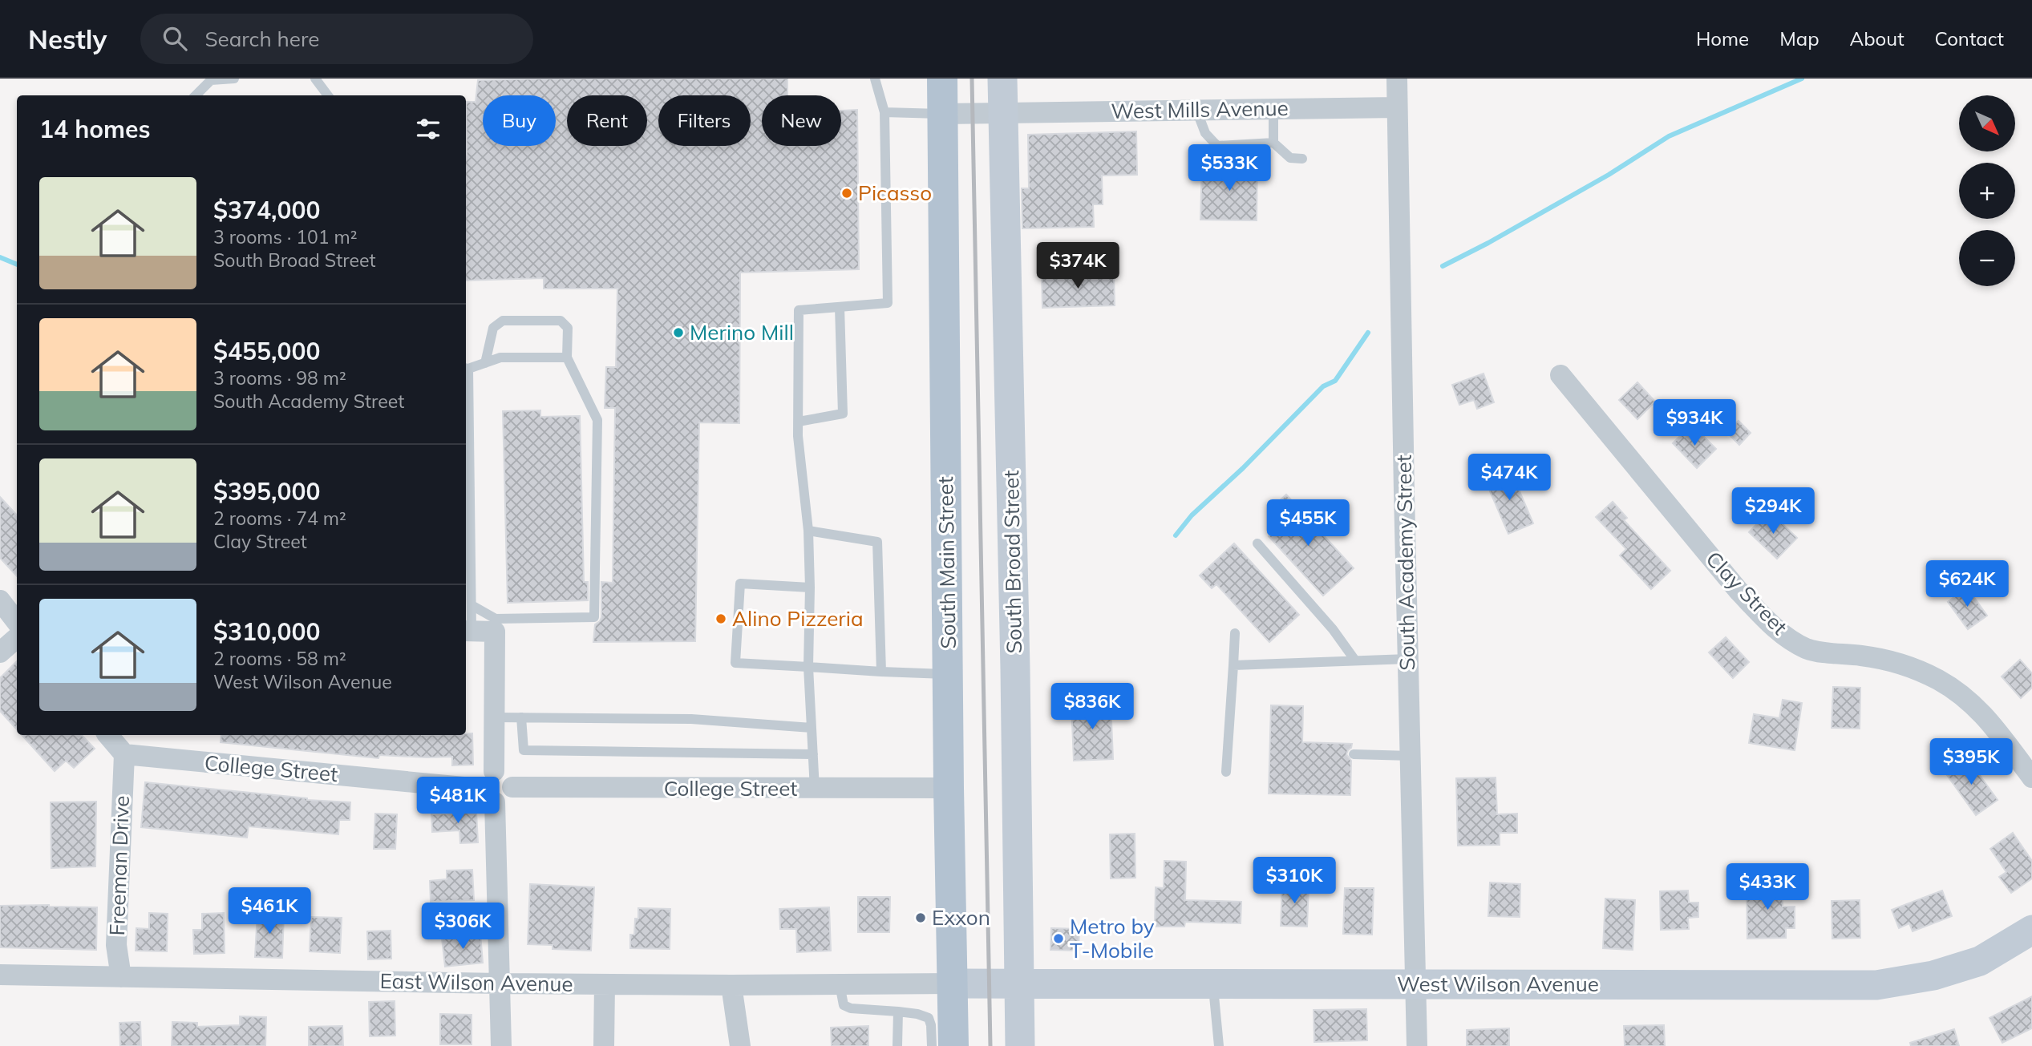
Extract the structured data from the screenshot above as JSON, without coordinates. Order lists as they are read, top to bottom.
{
  "streets": {
    "main road": ["South Main Street"],
    "street": [
      "West Mills Avenue",
      "South Broad Street",
      "South Academy Street",
      "Clay Street",
      "College Street",
      "Freeman Drive",
      "East Wilson Avenue",
      "West Wilson Avenue"
    ]
  },
  "crossings": [
    ["West Mills Avenue", "South Broad Street"],
    ["West Mills Avenue", "South Main Street"],
    ["West Mills Avenue", "South Academy Street"],
    ["South Broad Street", "West Wilson Avenue"],
    ["South Main Street", "College Street"],
    ["South Main Street", "East Wilson Avenue"],
    ["South Main Street", "West Wilson Avenue"],
    ["South Academy Street", "West Wilson Avenue"],
    ["College Street", "Freeman Drive"],
    ["Freeman Drive", "East Wilson Avenue"],
    ["East Wilson Avenue", "West Wilson Avenue"]
  ],
  "places": [
    "Picasso",
    "Merino Mill",
    "Alino Pizzeria",
    "Exxon",
    "Metro by T-Mobile"
  ],
  "north": "bottom right",
  "page": {
    "header": "Nestly",
    "search": "Search here",
    "nav": [
      "Home",
      "Map",
      "About",
      "Contact"
    ],
    "map_buttons": ["+", "−"],
    "chip": [
      "Buy",
      "Rent",
      "Filters",
      "New"
    ],
    "heading": "14 homes",
    "price": [
      "$533K",
      "$374K",
      "$934K",
      "$474K",
      "$294K",
      "$455K",
      "$624K",
      "$836K",
      "$395K",
      "$481K",
      "$310K",
      "$433K",
      "$461K",
      "$306K"
    ],
    "list": [
      {
        "name": "$374,000",
        "note": "3 rooms · 101 m² · South Broad Street"
      },
      {
        "name": "$455,000",
        "note": "3 rooms · 98 m² · South Academy Street"
      },
      {
        "name": "$395,000",
        "note": "2 rooms · 74 m² · Clay Street"
      },
      {
        "name": "$310,000",
        "note": "2 rooms · 58 m² · West Wilson Avenue"
      }
    ]
  }
}
